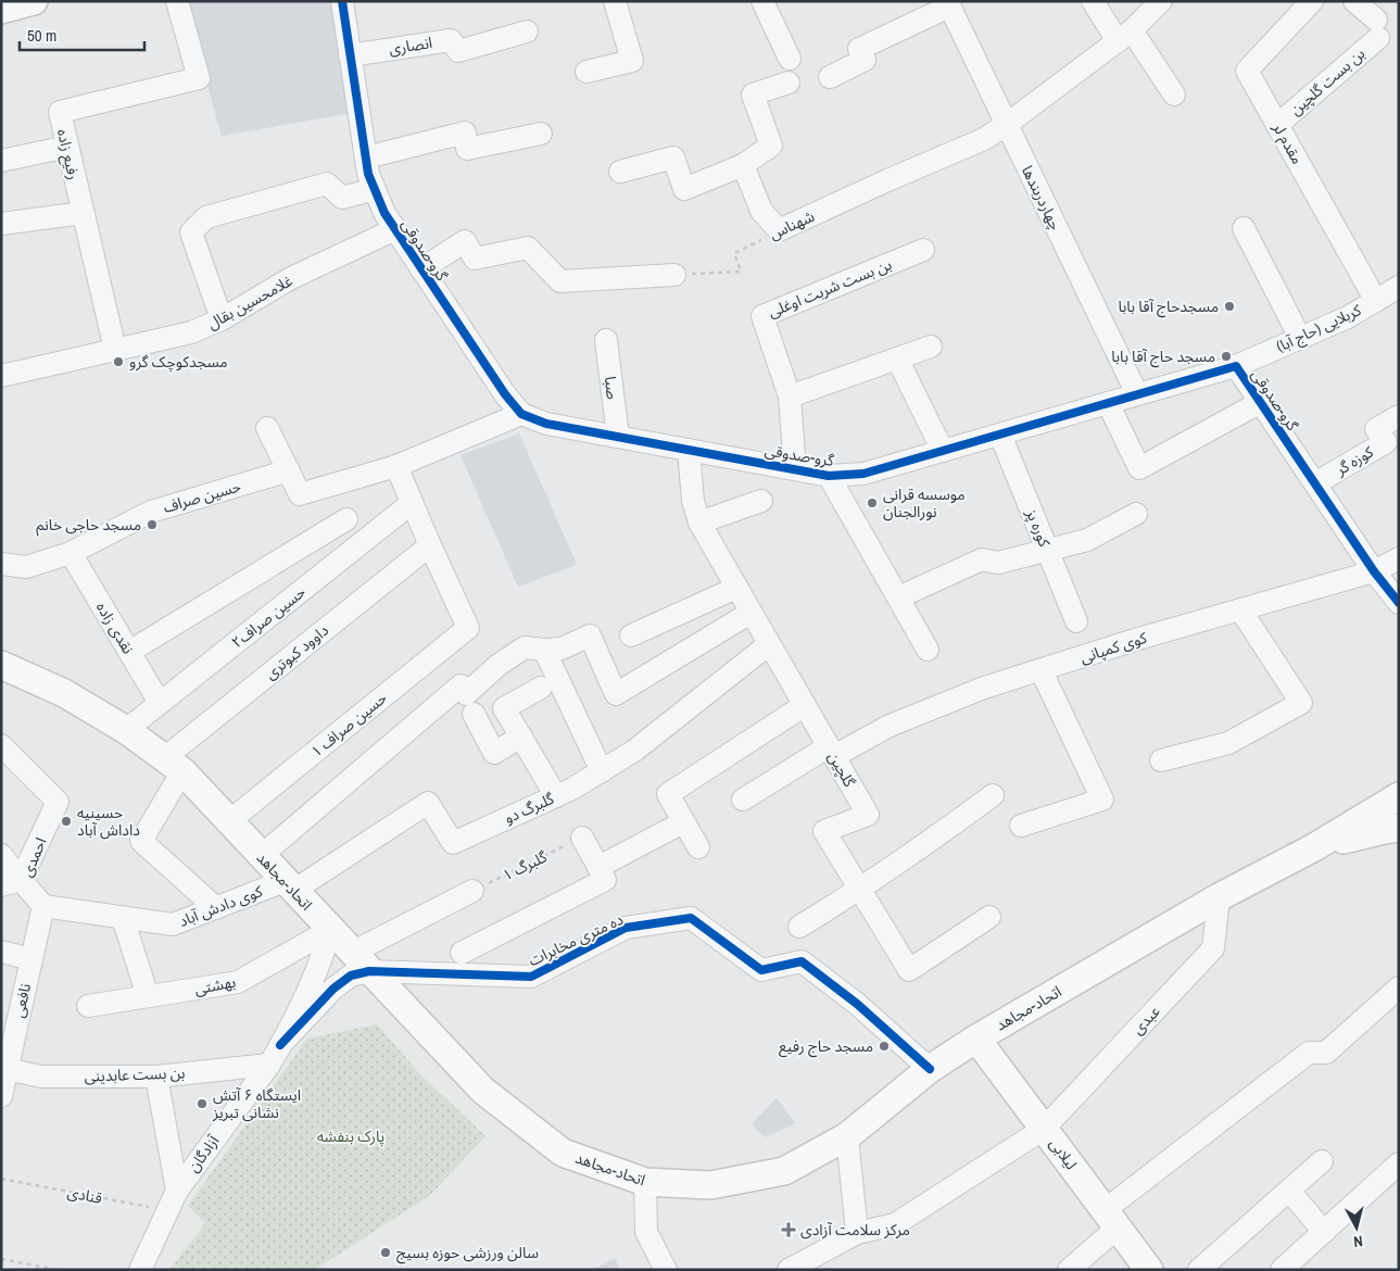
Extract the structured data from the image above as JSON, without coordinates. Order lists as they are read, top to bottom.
{
  "streets": {
    "main road": ["اتحاد-مجاهد", "لیلابی"],
    "street": [
      "انصاری",
      "بن بست گلچین",
      "مقدم لر",
      "رفیع زاده",
      "چهاردربندها",
      "شهناس",
      "گرو-صدوقی",
      "بن بست شربت اوغلی",
      "غلامحسین بقال",
      "کربلایی (حاج آبا)",
      "صبا",
      "کوزه گر",
      "حسین صراف",
      "کوره پز",
      "حسین صراف۲",
      "نقدی زاده",
      "کوی کمپانی",
      "داوود کبوتری",
      "حسین صراف ۱",
      "گلچین",
      "گلبرگ دو",
      "احمدی",
      "کوی دادش آباد",
      "ده متری مخابرات",
      "بهشتی",
      "نافعی",
      "عبدی",
      "بن بست عابدینی",
      "آزادگان"
    ],
    "path": ["گلبرگ ۱", "قنادی"]
  },
  "crossings": [
    ["انصاری", "گرو-صدوقی"],
    ["بن بست گلچین", "مقدم لر"],
    ["مقدم لر", "کربلایی (حاج آبا)"],
    ["رفیع زاده", "غلامحسین بقال"],
    ["چهاردربندها", "شهناس"],
    ["چهاردربندها", "گرو-صدوقی"],
    ["گرو-صدوقی", "بن بست شربت اوغلی"],
    ["گرو-صدوقی", "غلامحسین بقال"],
    ["گرو-صدوقی", "کربلایی (حاج آبا)"],
    ["گرو-صدوقی", "صبا"],
    ["گرو-صدوقی", "کوزه گر"],
    ["گرو-صدوقی", "کوره پز"],
    ["گرو-صدوقی", "کوی کمپانی"],
    ["گرو-صدوقی", "گلچین"],
    ["حسین صراف", "نقدی زاده"],
    ["حسین صراف۲", "نقدی زاده"],
    ["حسین صراف۲", "اتحاد-مجاهد"],
    ["کوی کمپانی", "گلچین"],
    ["داوود کبوتری", "حسین صراف ۱"],
    ["داوود کبوتری", "اتحاد-مجاهد"],
    ["حسین صراف ۱", "اتحاد-مجاهد"],
    ["گلچین", "گلبرگ دو"],
    ["گلبرگ دو", "اتحاد-مجاهد"],
    ["گلبرگ دو", "کوی دادش آباد"],
    ["احمدی", "نافعی"],
    ["اتحاد-مجاهد", "کوی دادش آباد"],
    ["اتحاد-مجاهد", "ده متری مخابرات"],
    ["اتحاد-مجاهد", "بهشتی"],
    ["اتحاد-مجاهد", "عبدی"],
    ["اتحاد-مجاهد", "لیلابی"],
    ["نافعی", "بن بست عابدینی"],
    ["عبدی", "لیلابی"],
    ["بن بست عابدینی", "آزادگان"],
    ["آزادگان", "قنادی"]
  ],
  "parks": ["پارک بنفشه"],
  "places": {
    "other": [
      "مسجدحاج آقا بابا",
      "مسجد حاج آقا بابا",
      "مسجدکوچک گرو",
      "موسسه قرانی نورالجنان",
      "مسجد حاجی خانم",
      "حسینیه داداش آباد",
      "مسجد حاج رفیع",
      "ایستگاه ۶ آتش نشانی تبریز",
      "سالن ورزشی حوزه بسیج"
    ],
    "health": ["مرکز سلامت آزادی"]
  },
  "scale_bar": "50 m",
  "north": "bottom"
}
